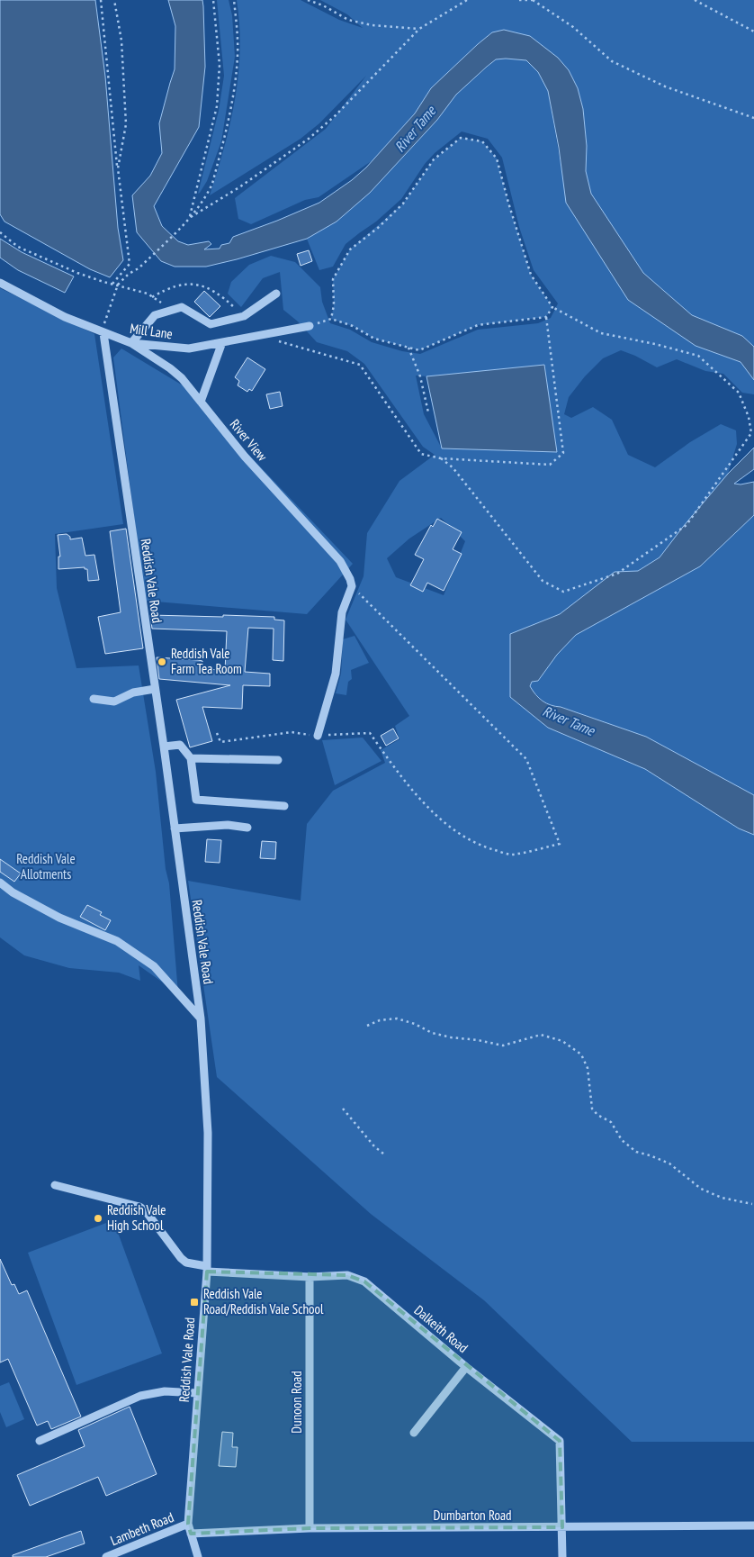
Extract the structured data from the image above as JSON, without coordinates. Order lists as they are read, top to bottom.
{
  "streets": {
    "street": [
      "Mill Lane",
      "River View",
      "Reddish Vale Road",
      "Dalkeith Road",
      "Dunoon Road",
      "Dumbarton Road",
      "Lambeth Road"
    ]
  },
  "crossings": [
    ["Mill Lane", "River View"],
    ["Mill Lane", "Reddish Vale Road"],
    ["Reddish Vale Road", "Dalkeith Road"],
    ["Reddish Vale Road", "Dumbarton Road"],
    ["Reddish Vale Road", "Lambeth Road"],
    ["Dalkeith Road", "Dunoon Road"],
    ["Dalkeith Road", "Dumbarton Road"],
    ["Dunoon Road", "Dumbarton Road"]
  ],
  "water": ["River Tame"],
  "parks": ["Reddish Vale Allotments"],
  "places": {
    "other": ["Reddish Vale Farm Tea Room", "Reddish Vale High School"],
    "transit": ["Reddish Vale Road/Reddish Vale School"]
  }
}
